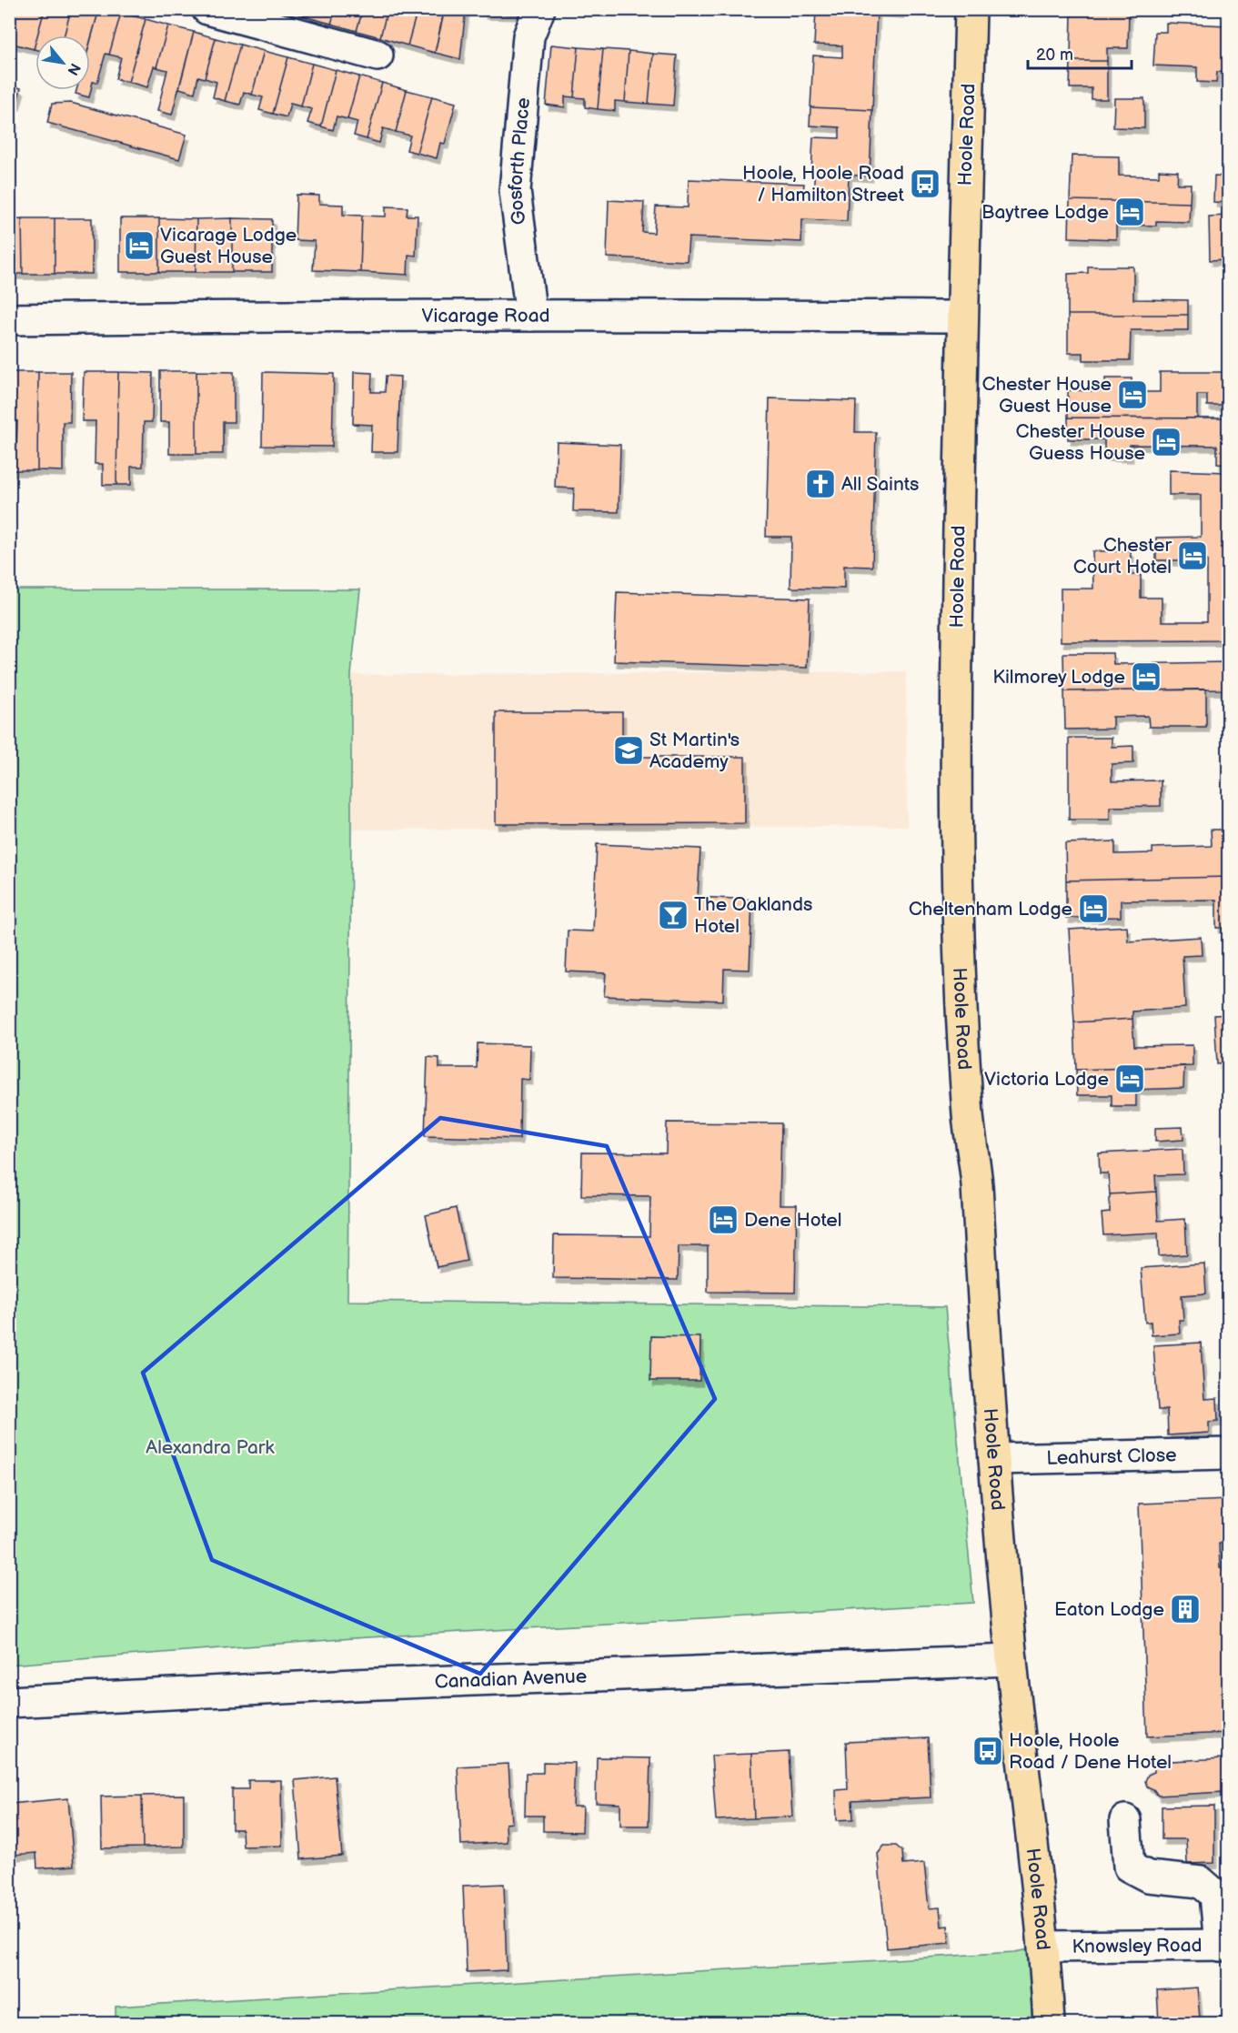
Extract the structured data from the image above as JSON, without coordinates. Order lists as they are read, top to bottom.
{
  "streets": {
    "highway": ["Hoole Road"],
    "street": [
      "Gosforth Place",
      "Vicarage Road",
      "Leahurst Close",
      "Canadian Avenue",
      "Knowsley Road"
    ]
  },
  "crossings": [
    ["Hoole Road", "Vicarage Road"],
    ["Hoole Road", "Leahurst Close"],
    ["Hoole Road", "Canadian Avenue"],
    ["Hoole Road", "Knowsley Road"],
    ["Gosforth Place", "Vicarage Road"]
  ],
  "parks": ["Alexandra Park"],
  "places": {
    "bus stop": ["Hoole, Hoole Road / Hamilton Street", "Hoole, Hoole Road / Dene Hotel"],
    "hotel": [
      "Baytree Lodge",
      "Vicarage Lodge Guest House",
      "Chester House Guest House",
      "Chester House Guess House",
      "Chester Court Hotel",
      "Kilmorey Lodge",
      "Cheltenham Lodge",
      "Victoria Lodge",
      "Dene Hotel"
    ],
    "church": ["All Saints"],
    "school or university": ["St Martin's Academy"],
    "bar": ["The Oaklands Hotel"],
    "building": ["Eaton Lodge"]
  },
  "scale_bar": "20 m",
  "north": "bottom right"
}
